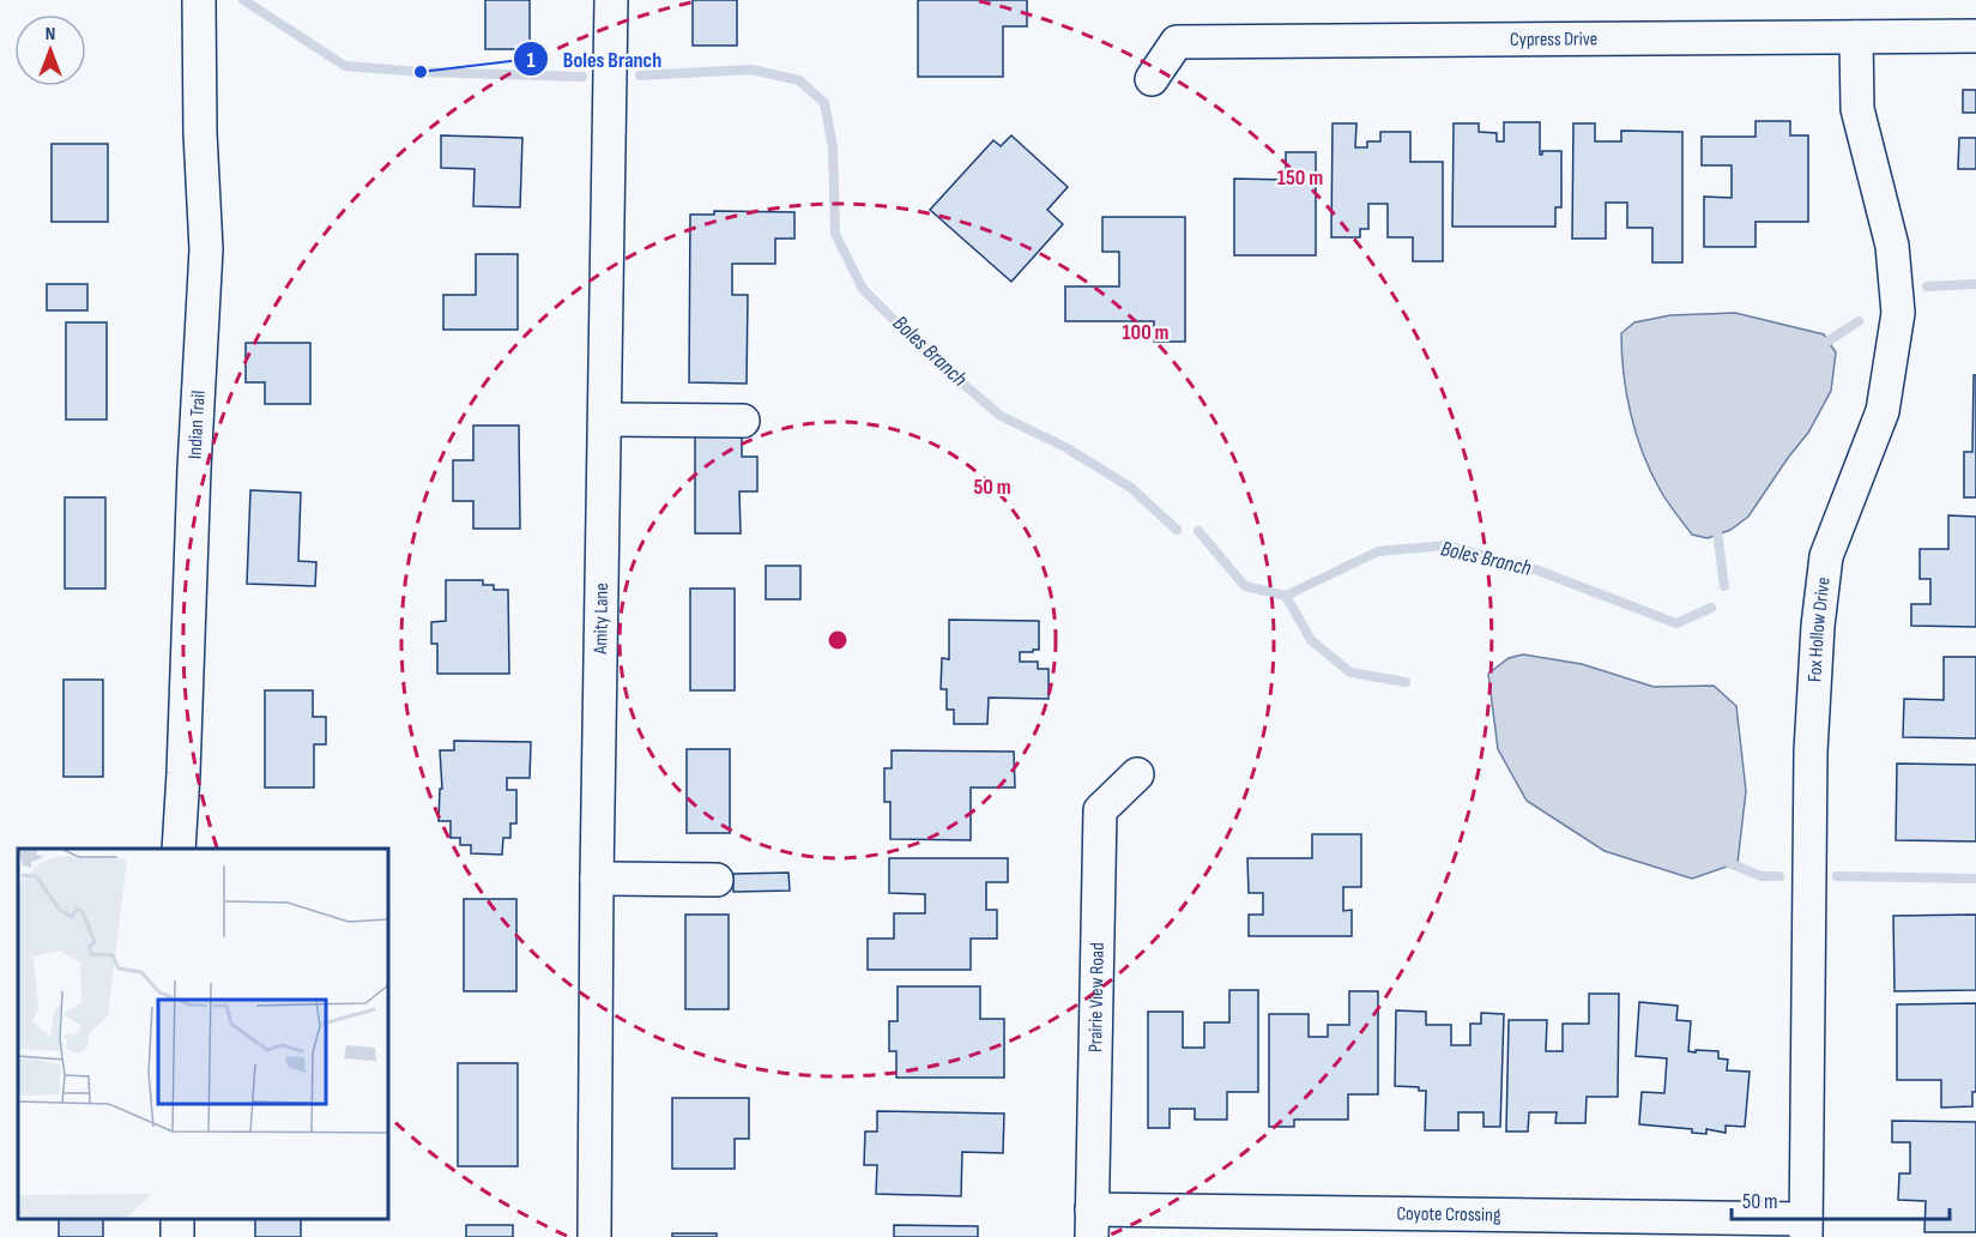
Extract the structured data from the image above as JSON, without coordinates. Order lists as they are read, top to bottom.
{
  "streets": {
    "street": [
      "Cypress Drive",
      "Indian Trail",
      "Amity Lane",
      "Fox Hollow Drive",
      "Prairie View Road",
      "Coyote Crossing"
    ]
  },
  "crossings": [
    ["Cypress Drive", "Fox Hollow Drive"],
    ["Fox Hollow Drive", "Coyote Crossing"],
    ["Prairie View Road", "Coyote Crossing"]
  ],
  "water": ["Boles Branch"],
  "places": ["Boles Branch"],
  "scale_bar": "50 m",
  "north": "top",
  "rings": ["150 m", "100 m", "50 m"]
}
